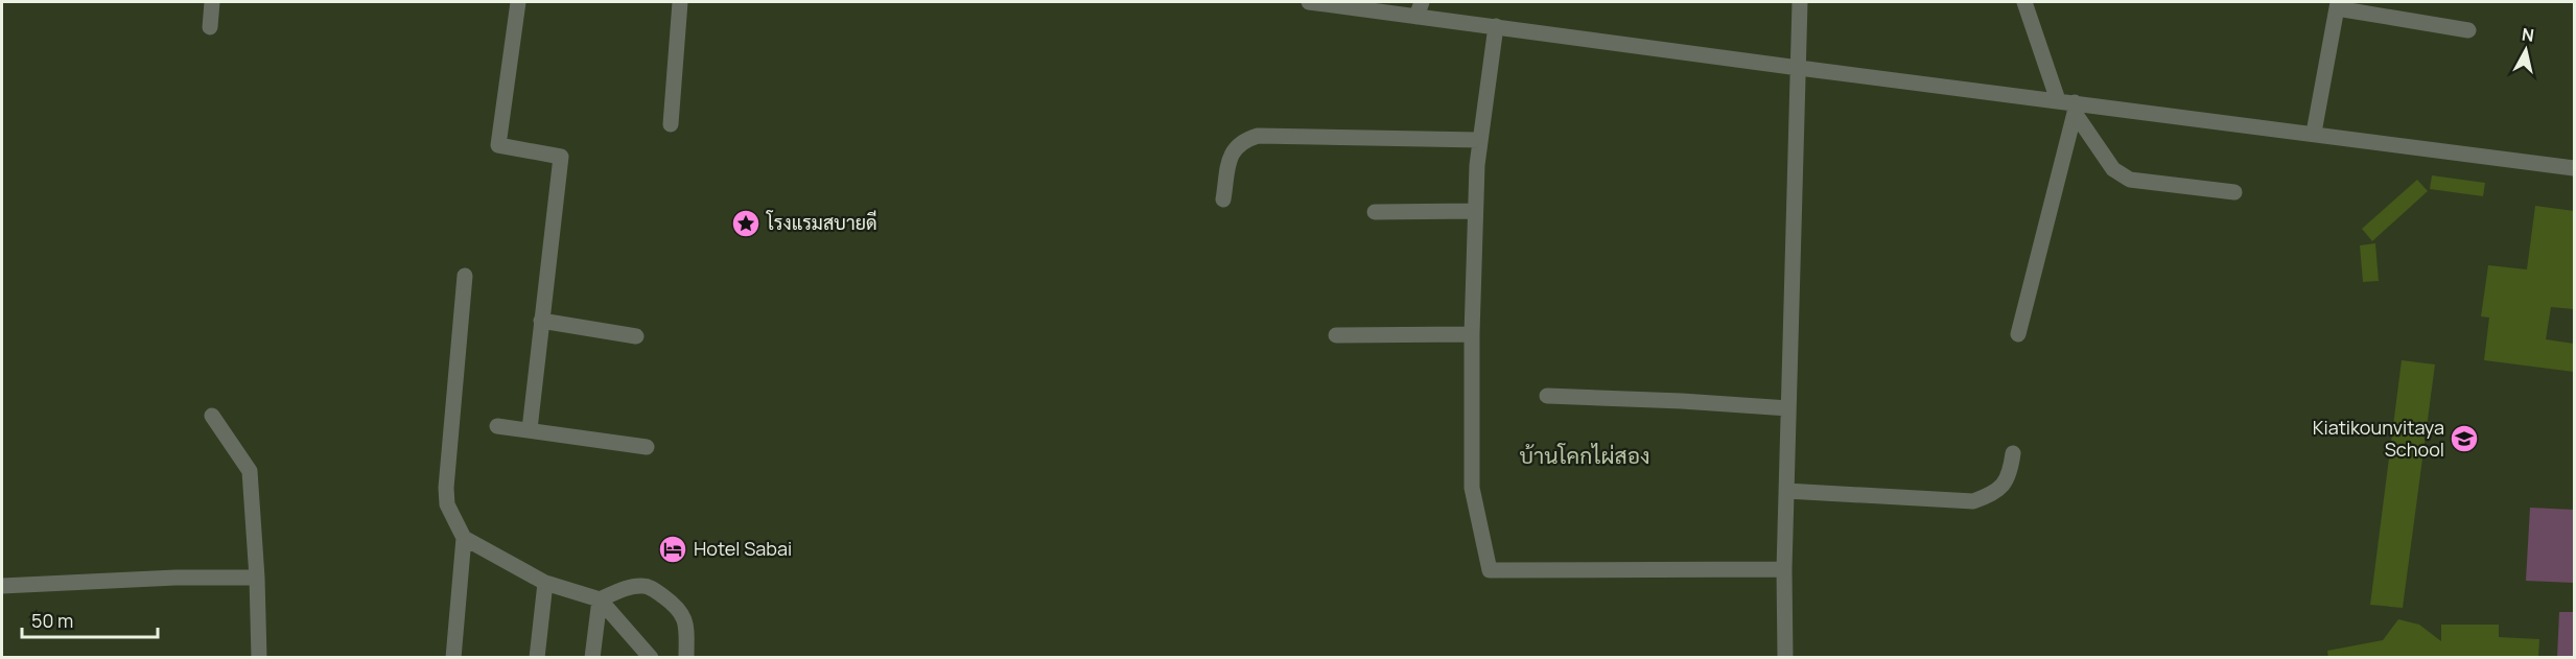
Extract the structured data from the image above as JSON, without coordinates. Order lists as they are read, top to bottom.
{
  "districts": ["บ้านโคกไผ่สอง"],
  "places": {
    "place": ["โรงแรมสบายดี"],
    "school or university": ["Kiatikounvitaya School"],
    "hotel": ["Hotel Sabai"]
  },
  "scale_bar": "50 m",
  "north": "top"
}
